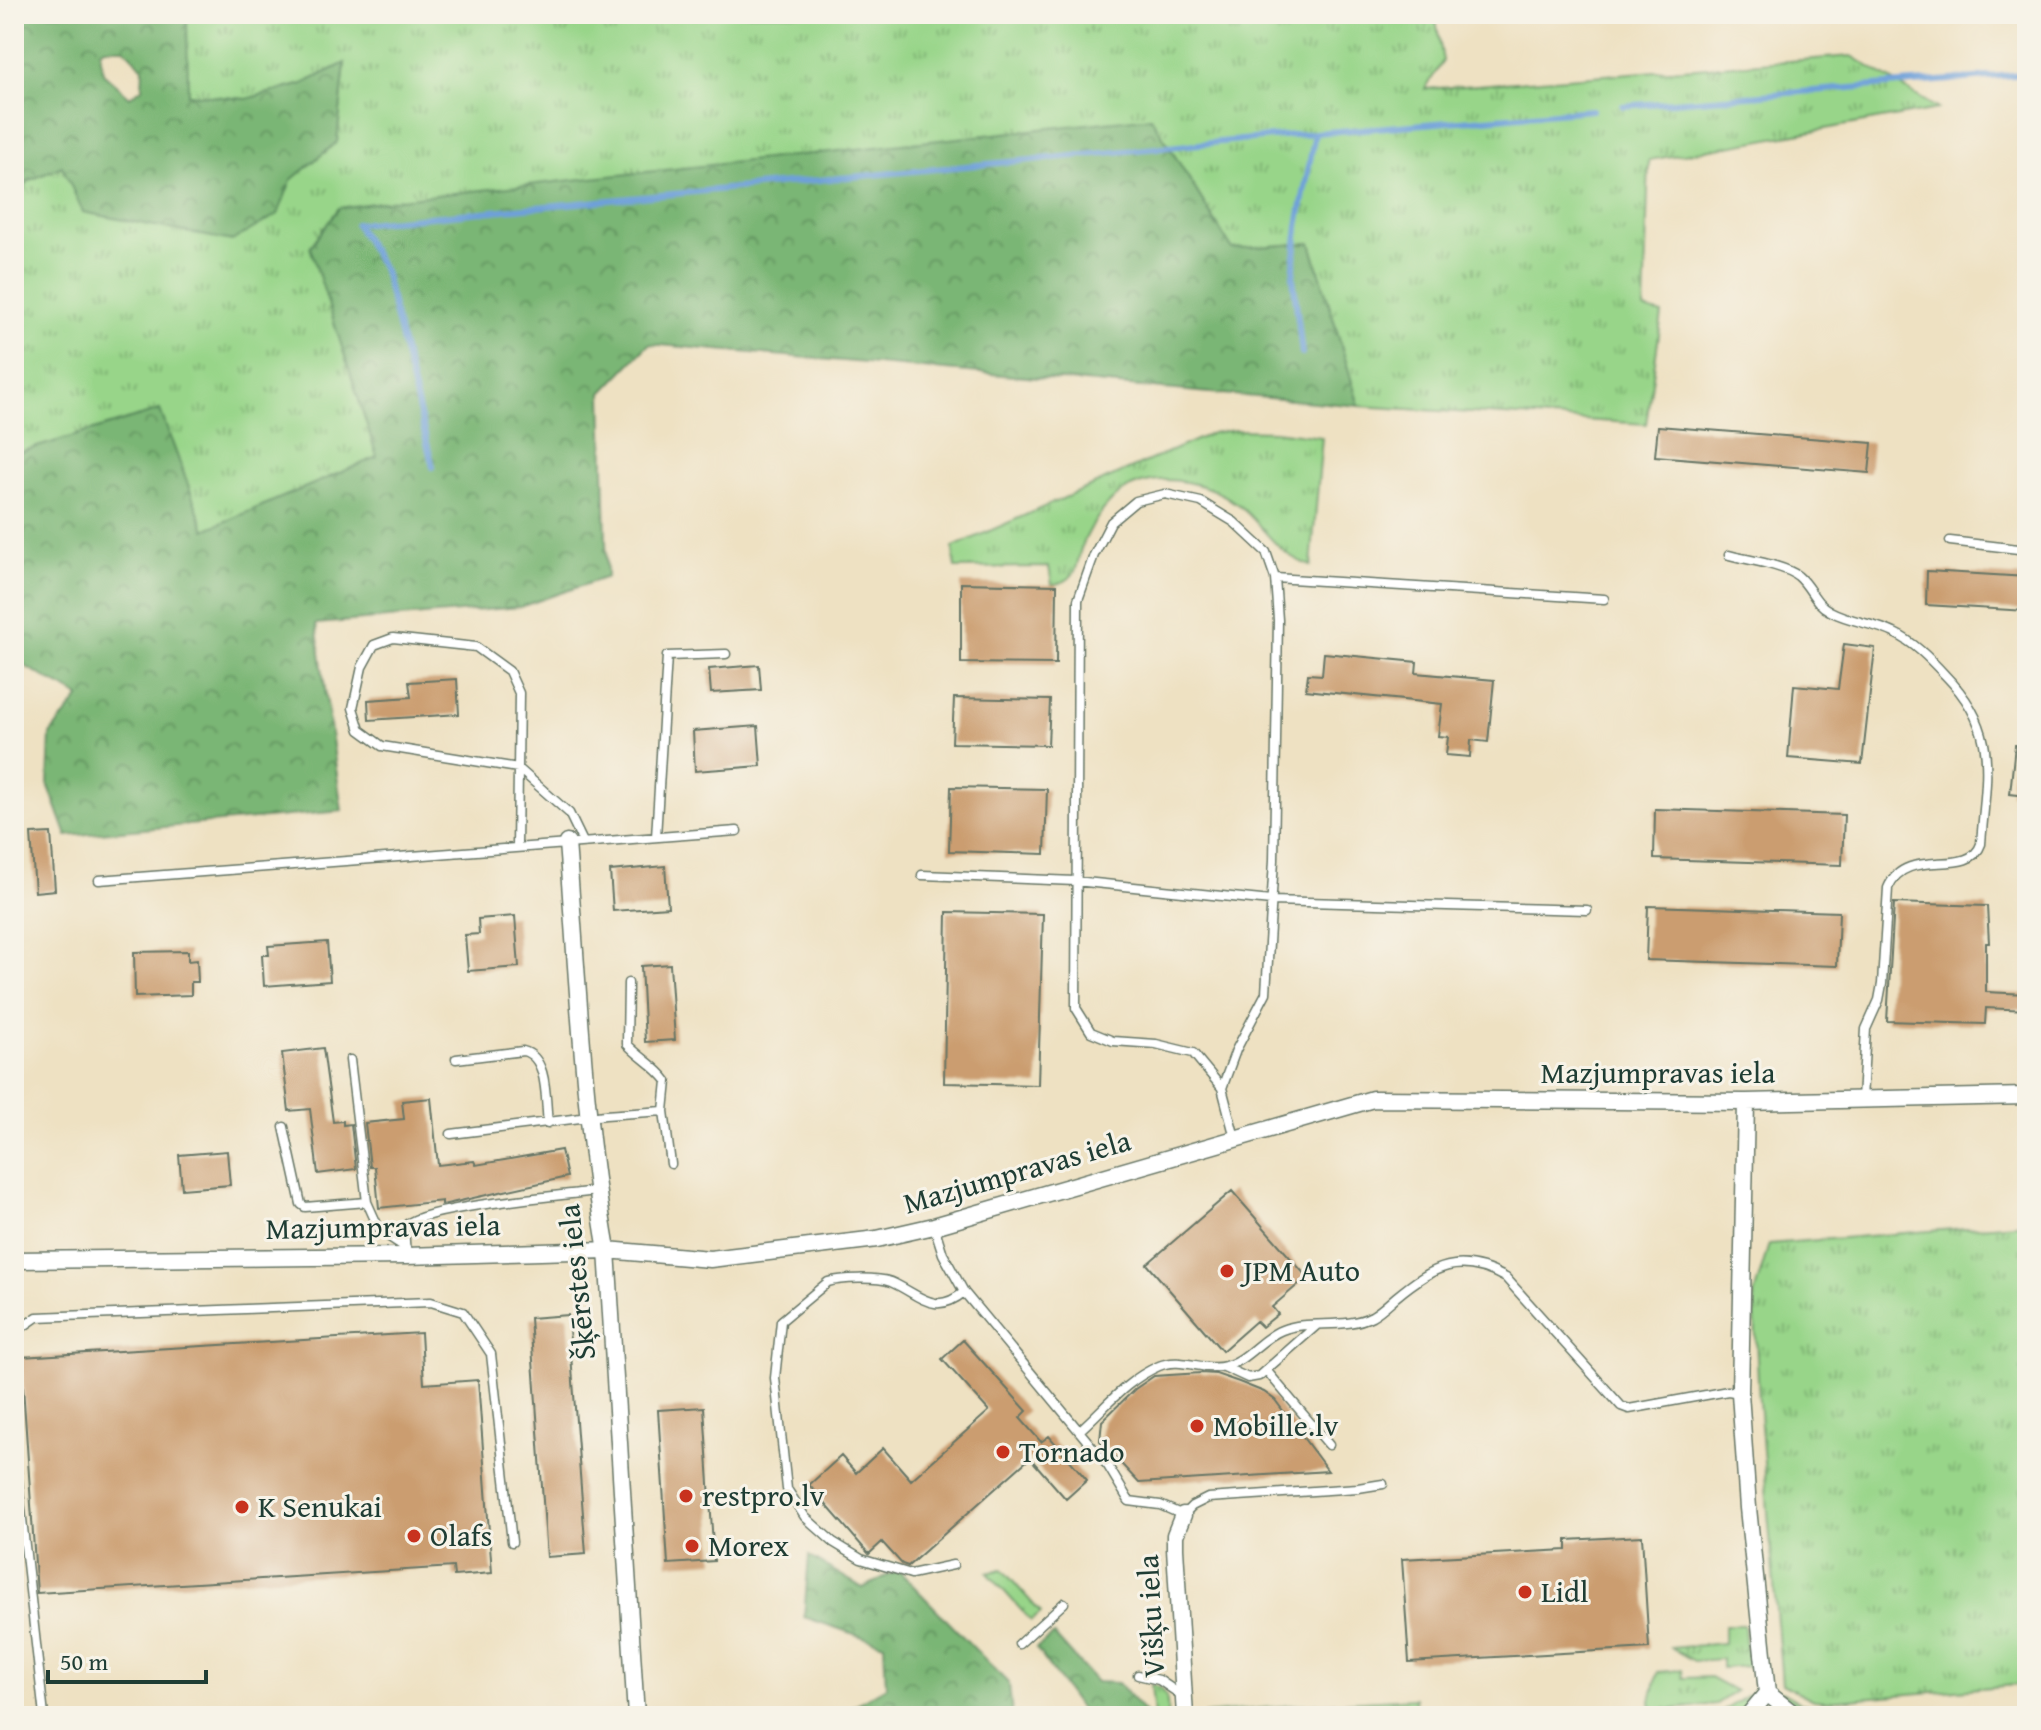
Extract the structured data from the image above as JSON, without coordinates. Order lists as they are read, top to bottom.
{
  "streets": {
    "street": ["Mazjumpravas iela", "Šķērstes iela", "Višķu iela"]
  },
  "crossings": [
    ["Mazjumpravas iela", "Šķērstes iela"]
  ],
  "places": [
    "JPM Auto",
    "Mobille.lv",
    "Tornado",
    "restpro.lv",
    "K Senukai",
    "Olafs",
    "Morex",
    "Lidl"
  ],
  "scale_bar": "50 m"
}
